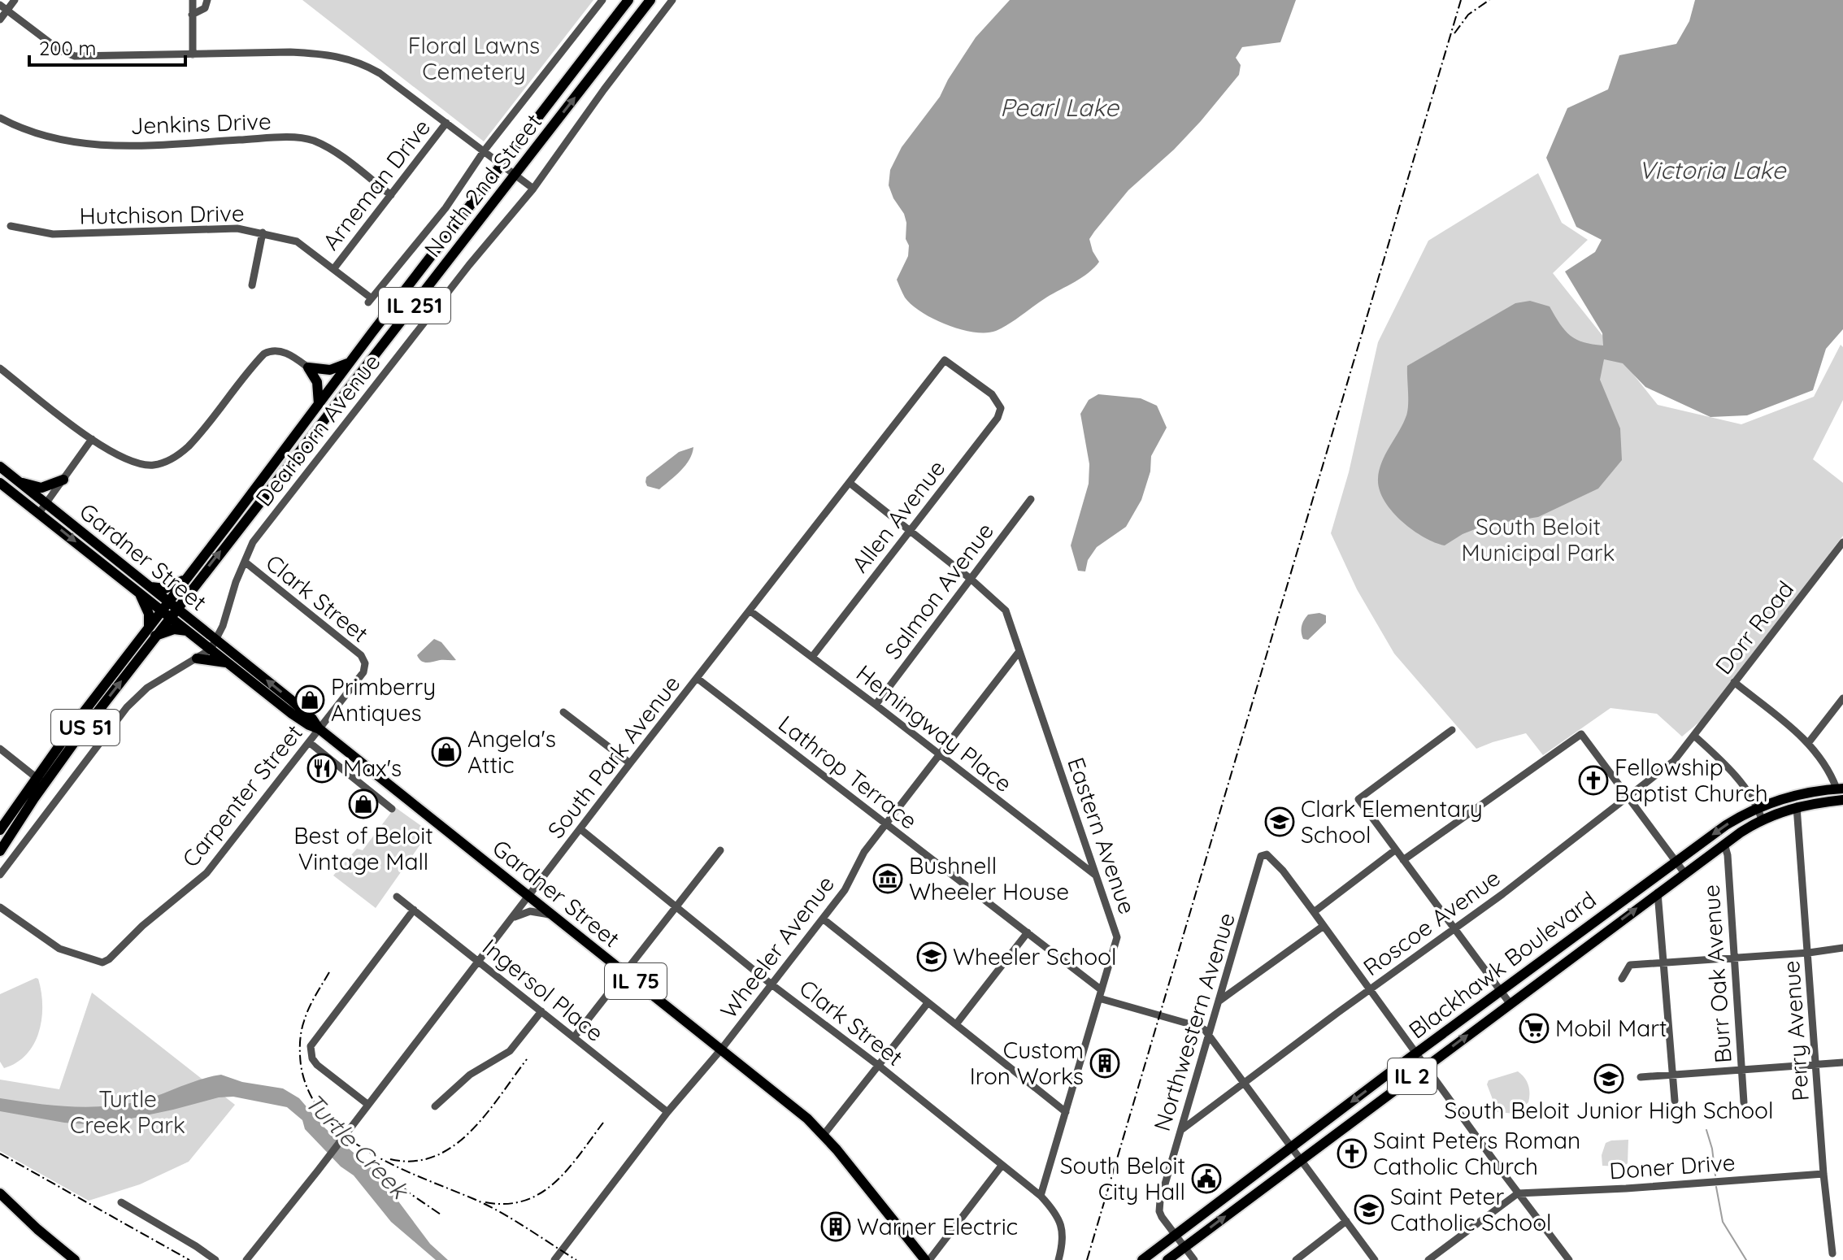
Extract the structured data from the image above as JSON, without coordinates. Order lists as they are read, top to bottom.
{
  "streets": {
    "main road": [
      "North 2nd Street",
      "IL 251",
      "Gardner Street",
      "US 51",
      "Blackhawk Boulevard",
      "IL 75",
      "IL 2"
    ],
    "street": [
      "Jenkins Drive",
      "Arneman Drive",
      "Hutchison Drive",
      "Dearborn Avenue",
      "Allen Avenue",
      "Salmon Avenue",
      "Clark Street",
      "Dorr Road",
      "Hemingway Place",
      "South Park Avenue",
      "Lathrop Terrace",
      "Carpenter Street",
      "Eastern Avenue",
      "Roscoe Avenue",
      "Wheeler Avenue",
      "Burr Oak Avenue",
      "Ingersol Place",
      "Northwestern Avenue",
      "Perry Avenue",
      "Doner Drive"
    ]
  },
  "crossings": [
    ["Jenkins Drive", "Arneman Drive"],
    ["Arneman Drive", "Hutchison Drive"],
    ["North 2nd Street", "Gardner Street"],
    ["North 2nd Street", "US 51"],
    ["Dearborn Avenue", "Gardner Street"],
    ["Dearborn Avenue", "Clark Street"],
    ["Allen Avenue", "Hemingway Place"],
    ["Allen Avenue", "South Park Avenue"],
    ["Gardner Street", "US 51"],
    ["Gardner Street", "South Park Avenue"],
    ["Gardner Street", "Carpenter Street"],
    ["Gardner Street", "Wheeler Avenue"],
    ["Salmon Avenue", "Hemingway Place"],
    ["Salmon Avenue", "Eastern Avenue"],
    ["Clark Street", "South Park Avenue"],
    ["Clark Street", "Carpenter Street"],
    ["Clark Street", "Eastern Avenue"],
    ["Clark Street", "Wheeler Avenue"],
    ["Dorr Road", "Roscoe Avenue"],
    ["Hemingway Place", "South Park Avenue"],
    ["Hemingway Place", "Eastern Avenue"],
    ["Hemingway Place", "Wheeler Avenue"],
    ["South Park Avenue", "Lathrop Terrace"],
    ["South Park Avenue", "Ingersol Place"],
    ["Lathrop Terrace", "Eastern Avenue"],
    ["Lathrop Terrace", "Wheeler Avenue"],
    ["Lathrop Terrace", "Northwestern Avenue"],
    ["Eastern Avenue", "Wheeler Avenue"],
    ["Roscoe Avenue", "Northwestern Avenue"],
    ["Wheeler Avenue", "Ingersol Place"],
    ["Blackhawk Boulevard", "Burr Oak Avenue"],
    ["Blackhawk Boulevard", "Northwestern Avenue"],
    ["Blackhawk Boulevard", "Perry Avenue"],
    ["Perry Avenue", "Doner Drive"]
  ],
  "water": ["Pearl Lake", "Victoria Lake", "Turtle Creek"],
  "parks": ["Floral Lawns Cemetery", "South Beloit Municipal Park", "Turtle Creek Park"],
  "places": {
    "shop": ["Primberry Antiques", "Angela's Attic", "Best of Beloit Vintage Mall"],
    "restaurant": ["Max's"],
    "church": ["Fellowship Baptist Church", "Saint Peters Roman Catholic Church"],
    "school or university": [
      "Clark Elementary School",
      "Wheeler School",
      "South Beloit Junior High School",
      "Saint Peter Catholic School"
    ],
    "museum": ["Bushnell Wheeler House"],
    "supermarket": ["Mobil Mart"],
    "building": ["Custom Iron Works", "Warner Electric"],
    "public building": ["South Beloit City Hall"]
  },
  "scale_bar": "200 m"
}
